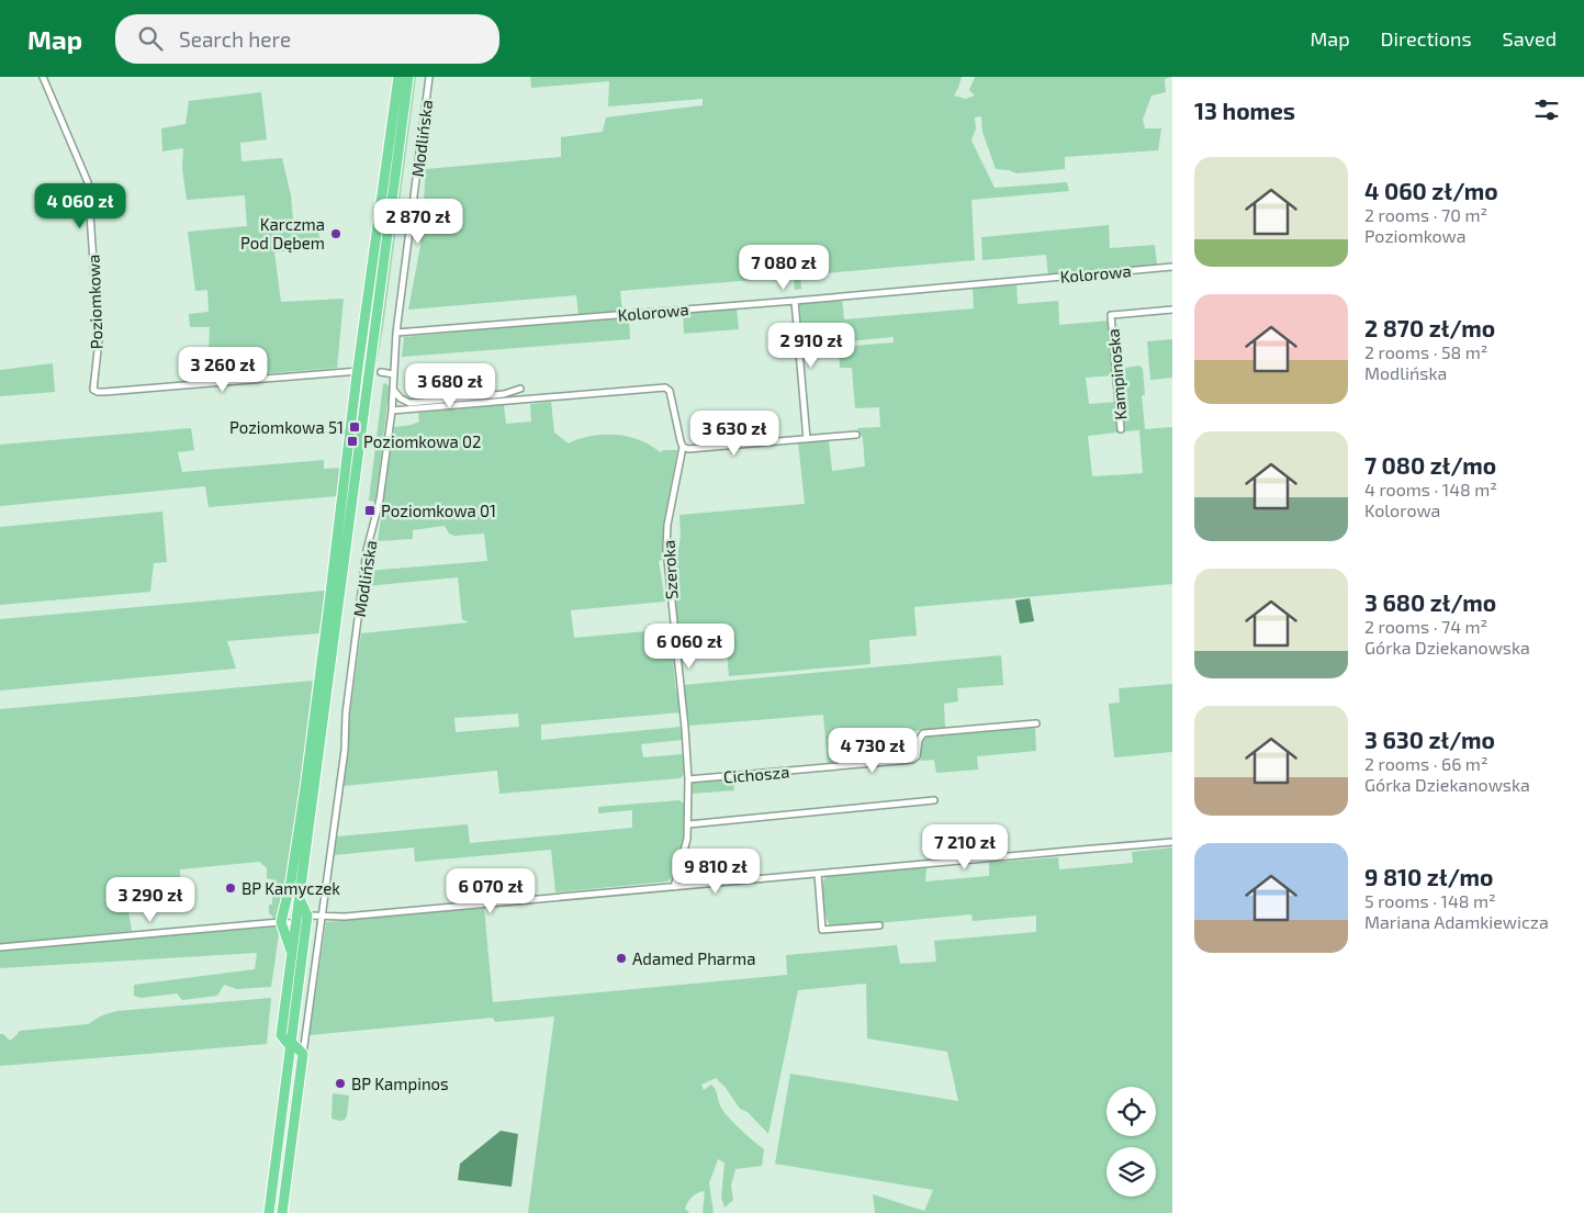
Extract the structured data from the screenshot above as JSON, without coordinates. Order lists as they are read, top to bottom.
{
  "streets": {
    "street": [
      "Modlińska",
      "Kolorowa",
      "Poziomkowa",
      "Kampinoska",
      "Szeroka",
      "Cichosza"
    ]
  },
  "crossings": [
    ["Modlińska", "Kolorowa"],
    ["Szeroka", "Cichosza"]
  ],
  "places": {
    "other": [
      "Karczma Pod Dębem",
      "BP Kamyczek",
      "Adamed Pharma",
      "BP Kampinos"
    ],
    "transit": ["Poziomkowa 51", "Poziomkowa 02", "Poziomkowa 01"]
  },
  "page": {
    "header": "Map",
    "search": "Search here",
    "nav": ["Map", "Directions", "Saved"],
    "heading": "13 homes",
    "list": [
      {
        "name": "4 060 zł/mo",
        "note": "2 rooms · 70 m² · Poziomkowa"
      },
      {
        "name": "2 870 zł/mo",
        "note": "2 rooms · 58 m² · Modlińska"
      },
      {
        "name": "7 080 zł/mo",
        "note": "4 rooms · 148 m² · Kolorowa"
      },
      {
        "name": "3 680 zł/mo",
        "note": "2 rooms · 74 m² · Górka Dziekanowska"
      },
      {
        "name": "3 630 zł/mo",
        "note": "2 rooms · 66 m² · Górka Dziekanowska"
      },
      {
        "name": "9 810 zł/mo",
        "note": "5 rooms · 148 m² · Mariana Adamkiewicza"
      }
    ],
    "price": [
      "4 060 zł",
      "2 870 zł",
      "7 080 zł",
      "2 910 zł",
      "3 260 zł",
      "3 680 zł",
      "3 630 zł",
      "6 060 zł",
      "4 730 zł",
      "7 210 zł",
      "9 810 zł",
      "6 070 zł",
      "3 290 zł"
    ]
  }
}
